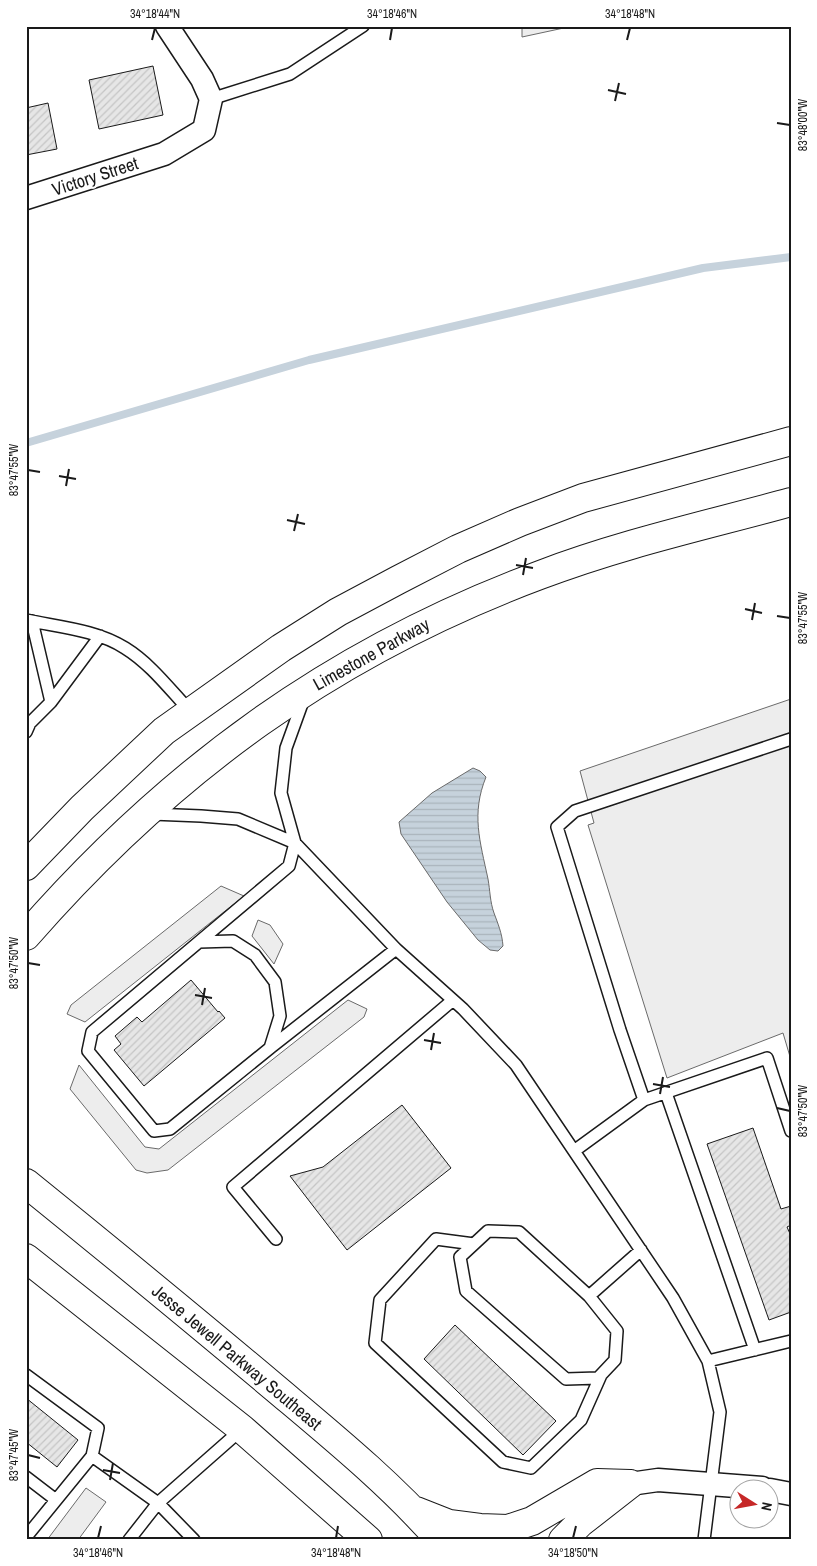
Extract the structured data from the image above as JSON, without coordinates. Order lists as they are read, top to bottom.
{
  "streets": {
    "main road": ["Limestone Parkway", "Jesse Jewell Parkway Southeast"],
    "street": ["Victory Street"]
  },
  "north": "right",
  "coordinates": [
    "34°18'44\"N",
    "34°18'46\"N",
    "34°18'48\"N",
    "83°48'00\"W",
    "83°47'55\"W",
    "83°47'50\"W",
    "83°47'45\"W",
    "34°18'50\"N"
  ]
}
